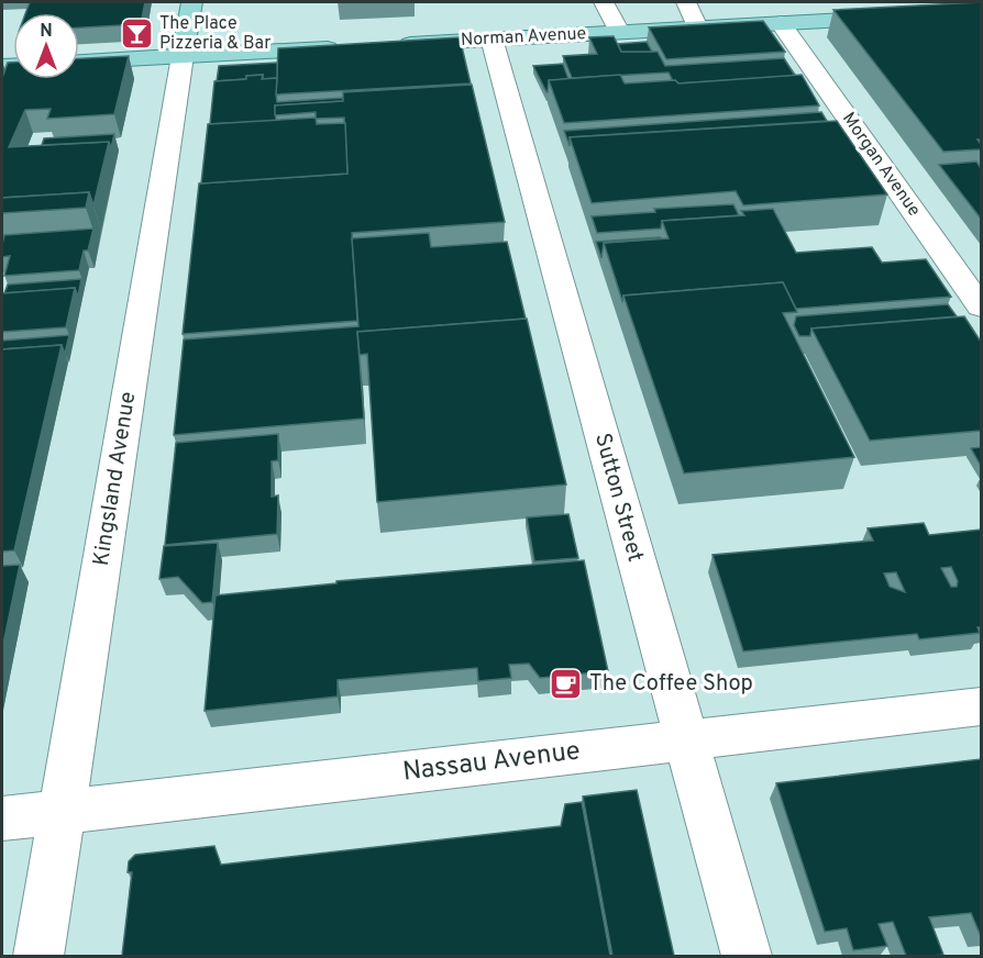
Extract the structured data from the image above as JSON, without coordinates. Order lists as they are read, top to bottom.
{
  "streets": {
    "main road": ["Norman Avenue", "Kingsland Avenue"],
    "street": ["Morgan Avenue", "Sutton Street", "Nassau Avenue"]
  },
  "crossings": [
    ["Norman Avenue", "Morgan Avenue"],
    ["Norman Avenue", "Sutton Street"],
    ["Kingsland Avenue", "Nassau Avenue"],
    ["Sutton Street", "Nassau Avenue"]
  ],
  "places": {
    "bar": ["The Place Pizzeria & Bar"],
    "cafe": ["The Coffee Shop"]
  },
  "north": "top"
}
